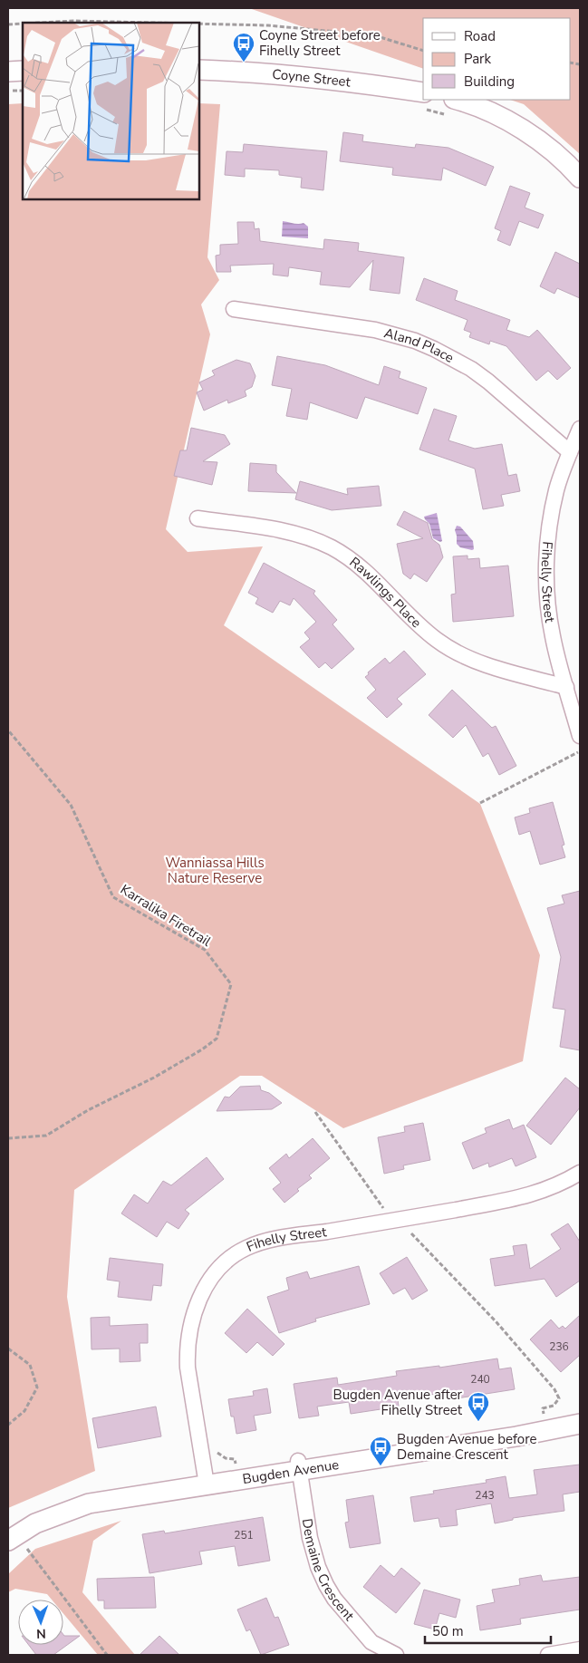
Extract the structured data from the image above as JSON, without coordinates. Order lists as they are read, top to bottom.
{
  "streets": {
    "street": [
      "Coyne Street",
      "Aland Place",
      "Fihelly Street",
      "Rawlings Place",
      "Bugden Avenue",
      "Demaine Crescent"
    ],
    "path": ["Karralika Firetrail"]
  },
  "crossings": [
    ["Aland Place", "Fihelly Street"],
    ["Fihelly Street", "Rawlings Place"],
    ["Fihelly Street", "Bugden Avenue"],
    ["Bugden Avenue", "Demaine Crescent"]
  ],
  "parks": ["Wanniassa Hills Nature Reserve"],
  "places": {
    "bus stop": ["Coyne Street before Fihelly Street", "Bugden Avenue after Fihelly Street", "Bugden Avenue before Demaine Crescent"]
  },
  "house_numbers": [
    "236",
    "240",
    "243",
    "251"
  ],
  "legend": ["Road", "Park", "Building"],
  "scale_bar": "50 m",
  "north": "bottom"
}
